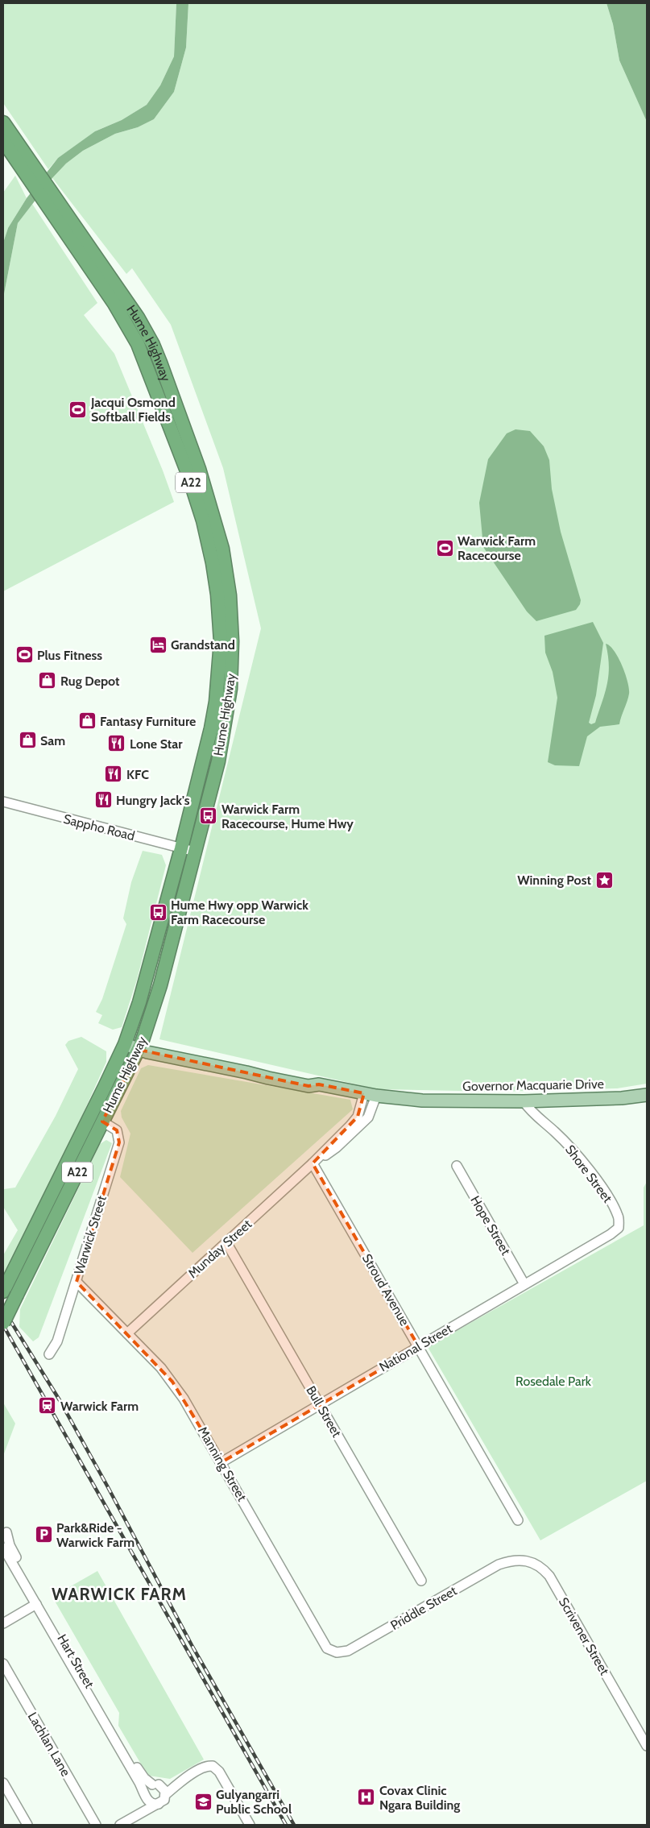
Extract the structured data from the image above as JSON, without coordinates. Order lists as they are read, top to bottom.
{
  "streets": {
    "highway": ["Hume Highway", "A22"],
    "main road": ["Governor Macquarie Drive"],
    "street": [
      "Sappho Road",
      "Shore Street",
      "Hope Street",
      "Warwick Street",
      "Munday Street",
      "Stroud Avenue",
      "National Street",
      "Bull Street",
      "Manning Street",
      "Priddle Street",
      "Scrivener Street",
      "Hart Street",
      "Lachlan Lane"
    ]
  },
  "crossings": [
    ["Hume Highway", "Sappho Road"],
    ["Hume Highway", "Governor Macquarie Drive"],
    ["Hume Highway", "Warwick Street"],
    ["Governor Macquarie Drive", "Shore Street"],
    ["Governor Macquarie Drive", "Munday Street"],
    ["Shore Street", "National Street"],
    ["Hope Street", "National Street"],
    ["Warwick Street", "Manning Street"],
    ["Munday Street", "Stroud Avenue"],
    ["Munday Street", "Bull Street"],
    ["Munday Street", "Manning Street"],
    ["Stroud Avenue", "National Street"],
    ["National Street", "Bull Street"],
    ["National Street", "Manning Street"],
    ["Manning Street", "Priddle Street"],
    ["Priddle Street", "Scrivener Street"]
  ],
  "districts": ["WARWICK FARM"],
  "parks": ["Rosedale Park"],
  "places": {
    "sports": ["Jacqui Osmond Softball Fields", "Warwick Farm Racecourse", "Plus Fitness"],
    "hotel": ["Grandstand"],
    "shop": ["Rug Depot", "Fantasy Furniture", "Sam"],
    "restaurant": ["Lone Star", "KFC", "Hungry Jack's"],
    "bus stop": ["Warwick Farm Racecourse, Hume Hwy", "Hume Hwy opp Warwick Farm Racecourse"],
    "place": ["Winning Post"],
    "station": ["Warwick Farm"],
    "parking": ["Park&Ride - Warwick Farm"],
    "hospital": ["Covax Clinic Ngara Building"],
    "school or university": ["Gulyangarri Public School"]
  }
}
